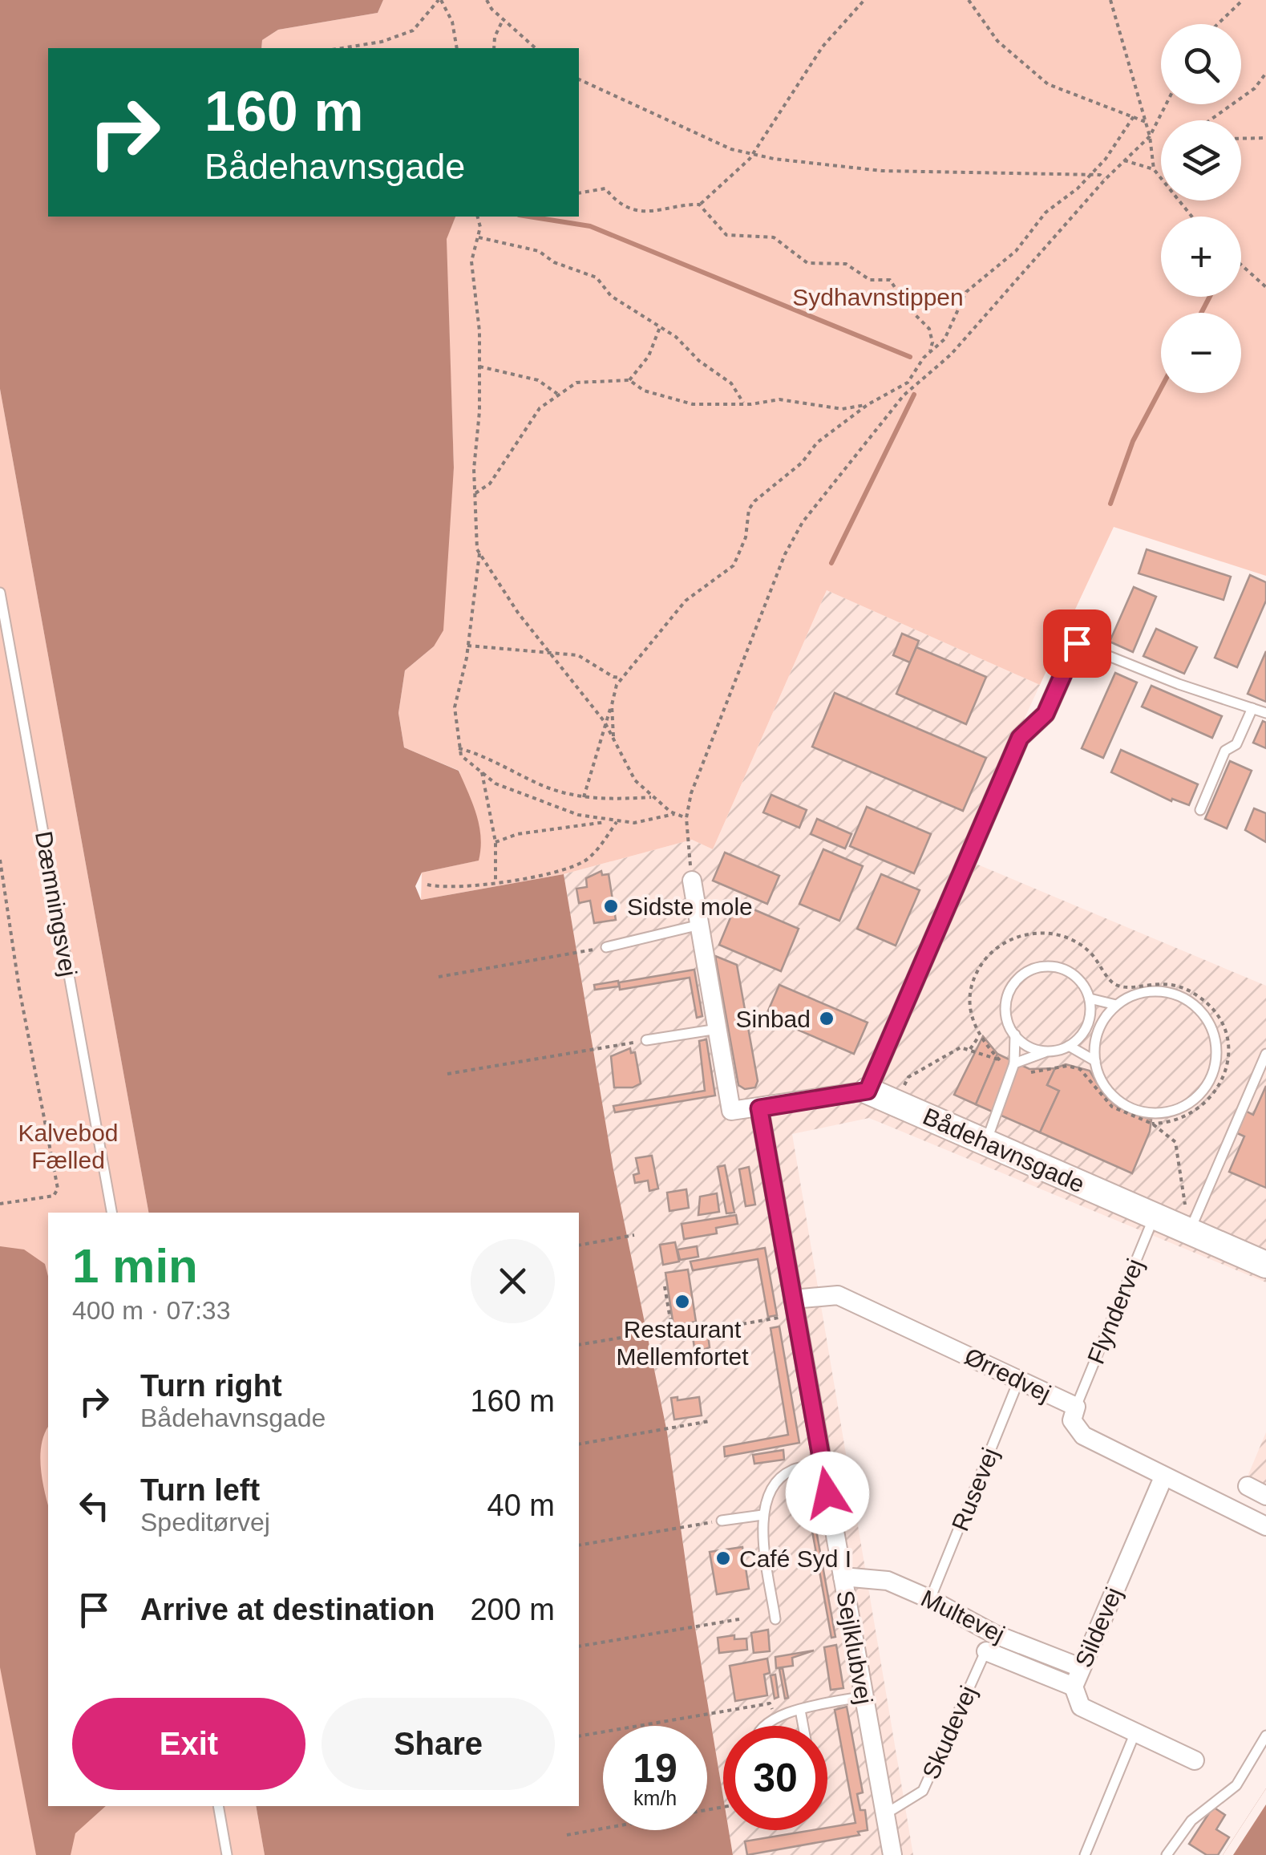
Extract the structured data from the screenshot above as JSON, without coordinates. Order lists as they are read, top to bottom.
{
  "streets": {
    "street": [
      "Bådehavnsgade",
      "Ørredvej",
      "Multevej",
      "Sildevej",
      "Sejlklubvej"
    ],
    "lane": [
      "Dæmningsvej",
      "Flyndervej",
      "Rusevej",
      "Skudevej"
    ]
  },
  "crossings": [
    ["Bådehavnsgade", "Flyndervej"],
    ["Flyndervej", "Ørredvej"],
    ["Ørredvej", "Rusevej"],
    ["Ørredvej", "Sildevej"],
    ["Ørredvej", "Sejlklubvej"],
    ["Rusevej", "Multevej"],
    ["Multevej", "Sildevej"],
    ["Multevej", "Sejlklubvej"],
    ["Multevej", "Skudevej"],
    ["Sejlklubvej", "Skudevej"]
  ],
  "parks": ["Sydhavnstippen", "Kalvebod Fælled"],
  "places": [
    "Sidste mole",
    "Sinbad",
    "Restaurant Mellemfortet",
    "Café Syd I"
  ],
  "page": {
    "map_buttons": ["+", "−"],
    "turn": ["160 m", "Bådehavnsgade"],
    "heading": ["1 min", "400 m · 07:33"],
    "list": [
      {
        "name": "Turn right",
        "note": "Bådehavnsgade",
        "value": "160 m"
      },
      {
        "name": "Turn left",
        "note": "Speditørvej",
        "value": "40 m"
      },
      {
        "name": "Arrive at destination",
        "value": "200 m"
      }
    ],
    "buttons": ["Exit", "Share"],
    "speed": "19 km/h",
    "limit": "30"
  }
}
